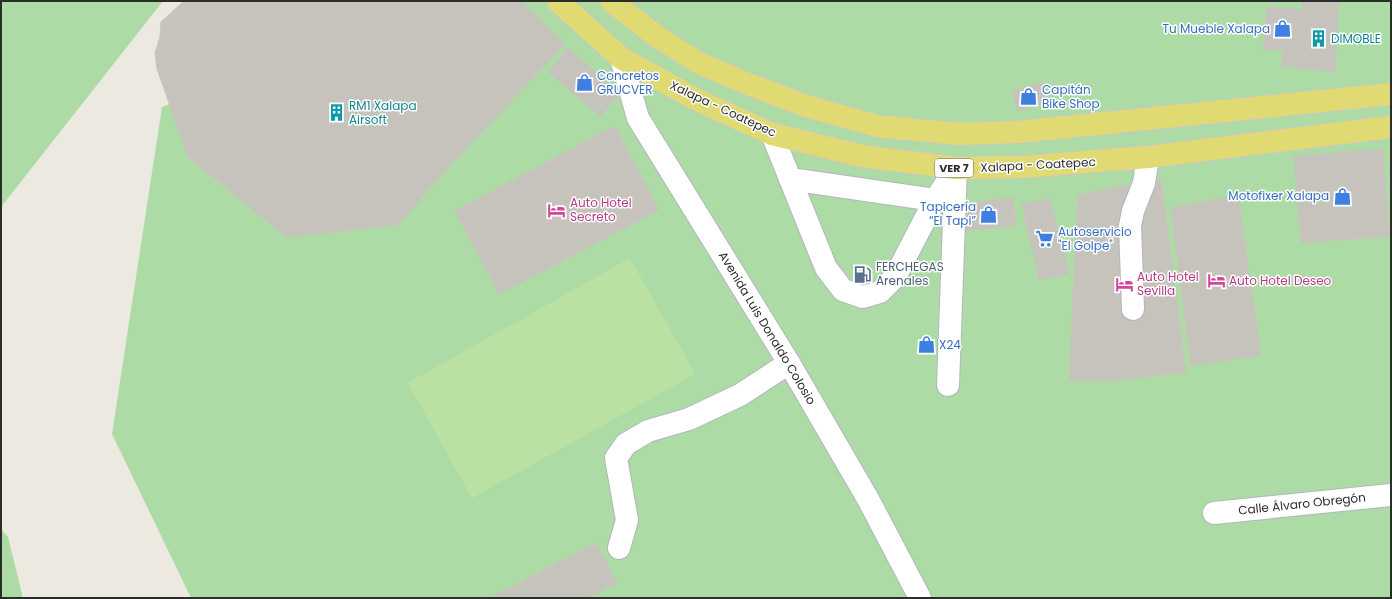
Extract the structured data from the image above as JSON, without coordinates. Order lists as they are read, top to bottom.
{
  "streets": {
    "main road": ["Xalapa - Coatepec", "VER 7"],
    "street": ["Avenida Luis Donaldo Colosio", "Calle Álvaro Obregón"]
  },
  "crossings": [
    ["Xalapa - Coatepec", "Avenida Luis Donaldo Colosio"]
  ],
  "places": {
    "shop": [
      "Tu Mueble Xalapa",
      "Concretos GRUCVER",
      "Capitán Bike Shop",
      "Motofixer Xalapa",
      "Tapicería “El Tapi”",
      "X24"
    ],
    "building": ["DIMOBLE", "RM1 Xalapa Airsoft"],
    "hotel": ["Auto Hotel Secreto", "Auto Hotel Deseo", "Auto Hotel Sevilla"],
    "supermarket": ["Autoservicio \"El Golpe\""],
    "fuel station": ["FERCHEGAS Arenales"]
  }
}
